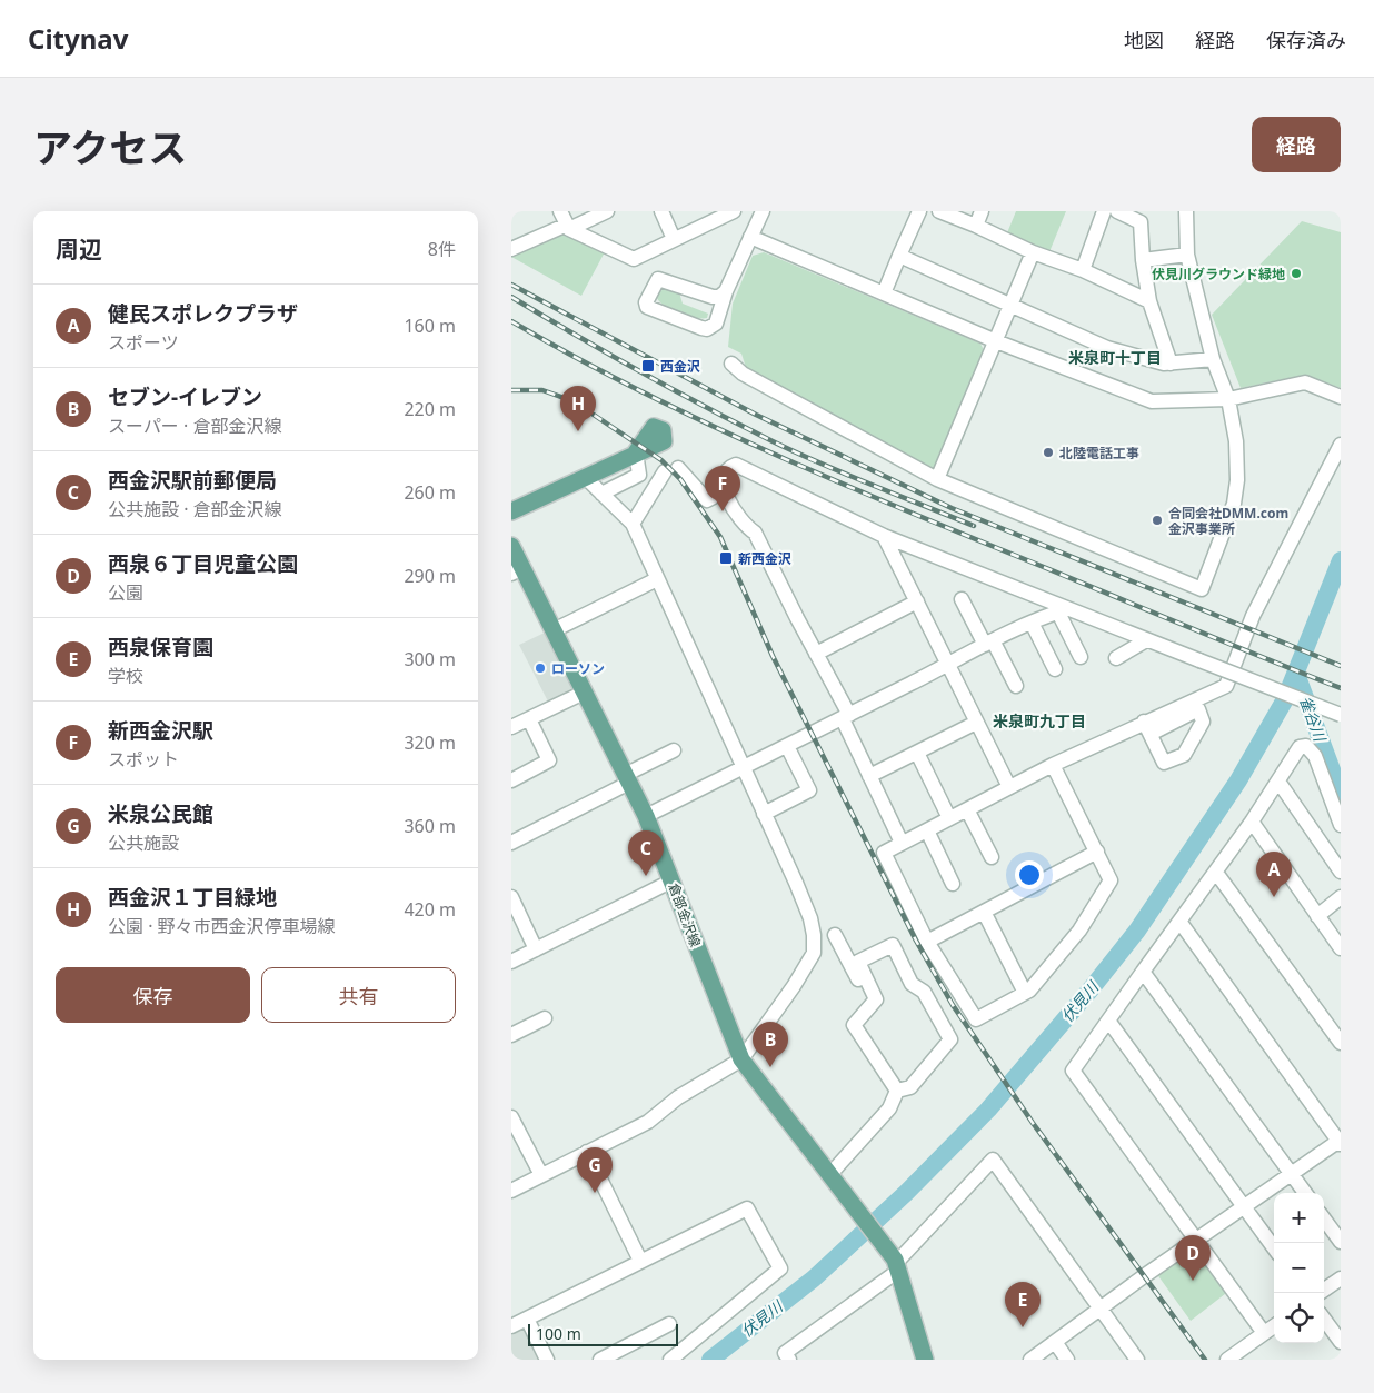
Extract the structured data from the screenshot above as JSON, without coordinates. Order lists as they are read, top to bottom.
{
  "streets": {
    "main road": ["倉部金沢線"]
  },
  "districts": ["米泉町十丁目", "米泉町九丁目"],
  "water": ["雀谷川", "伏見川"],
  "places": {
    "other": [
      "伏見川グラウンド緑地",
      "北陸電話工事",
      "合同会社DMM.com 金沢事業所",
      "ローソン"
    ],
    "transit": ["西金沢", "新西金沢"]
  },
  "scale_bar": "100 m",
  "page": {
    "header": "Citynav",
    "nav": ["地図", "経路", "保存済み"],
    "title": "アクセス",
    "buttons": [
      "経路",
      ["保存", "共有"]
    ],
    "heading": ["周辺", "8件"],
    "list": [
      {
        "mark": "A",
        "name": "健民スポレクプラザ",
        "note": "スポーツ",
        "value": "160 m"
      },
      {
        "mark": "B",
        "name": "セブン-イレブン",
        "note": "スーパー · 倉部金沢線",
        "value": "220 m"
      },
      {
        "mark": "C",
        "name": "西金沢駅前郵便局",
        "note": "公共施設 · 倉部金沢線",
        "value": "260 m"
      },
      {
        "mark": "D",
        "name": "西泉６丁目児童公園",
        "note": "公園",
        "value": "290 m"
      },
      {
        "mark": "E",
        "name": "西泉保育園",
        "note": "学校",
        "value": "300 m"
      },
      {
        "mark": "F",
        "name": "新西金沢駅",
        "note": "スポット",
        "value": "320 m"
      },
      {
        "mark": "G",
        "name": "米泉公民館",
        "note": "公共施設",
        "value": "360 m"
      },
      {
        "mark": "H",
        "name": "西金沢１丁目緑地",
        "note": "公園 · 野々市西金沢停車場線",
        "value": "420 m"
      }
    ],
    "pins": [
      "H",
      "F",
      "C",
      "A",
      "B",
      "G",
      "D",
      "E"
    ],
    "map_buttons": ["+", "−"],
    "scale": "100 m"
  }
}
